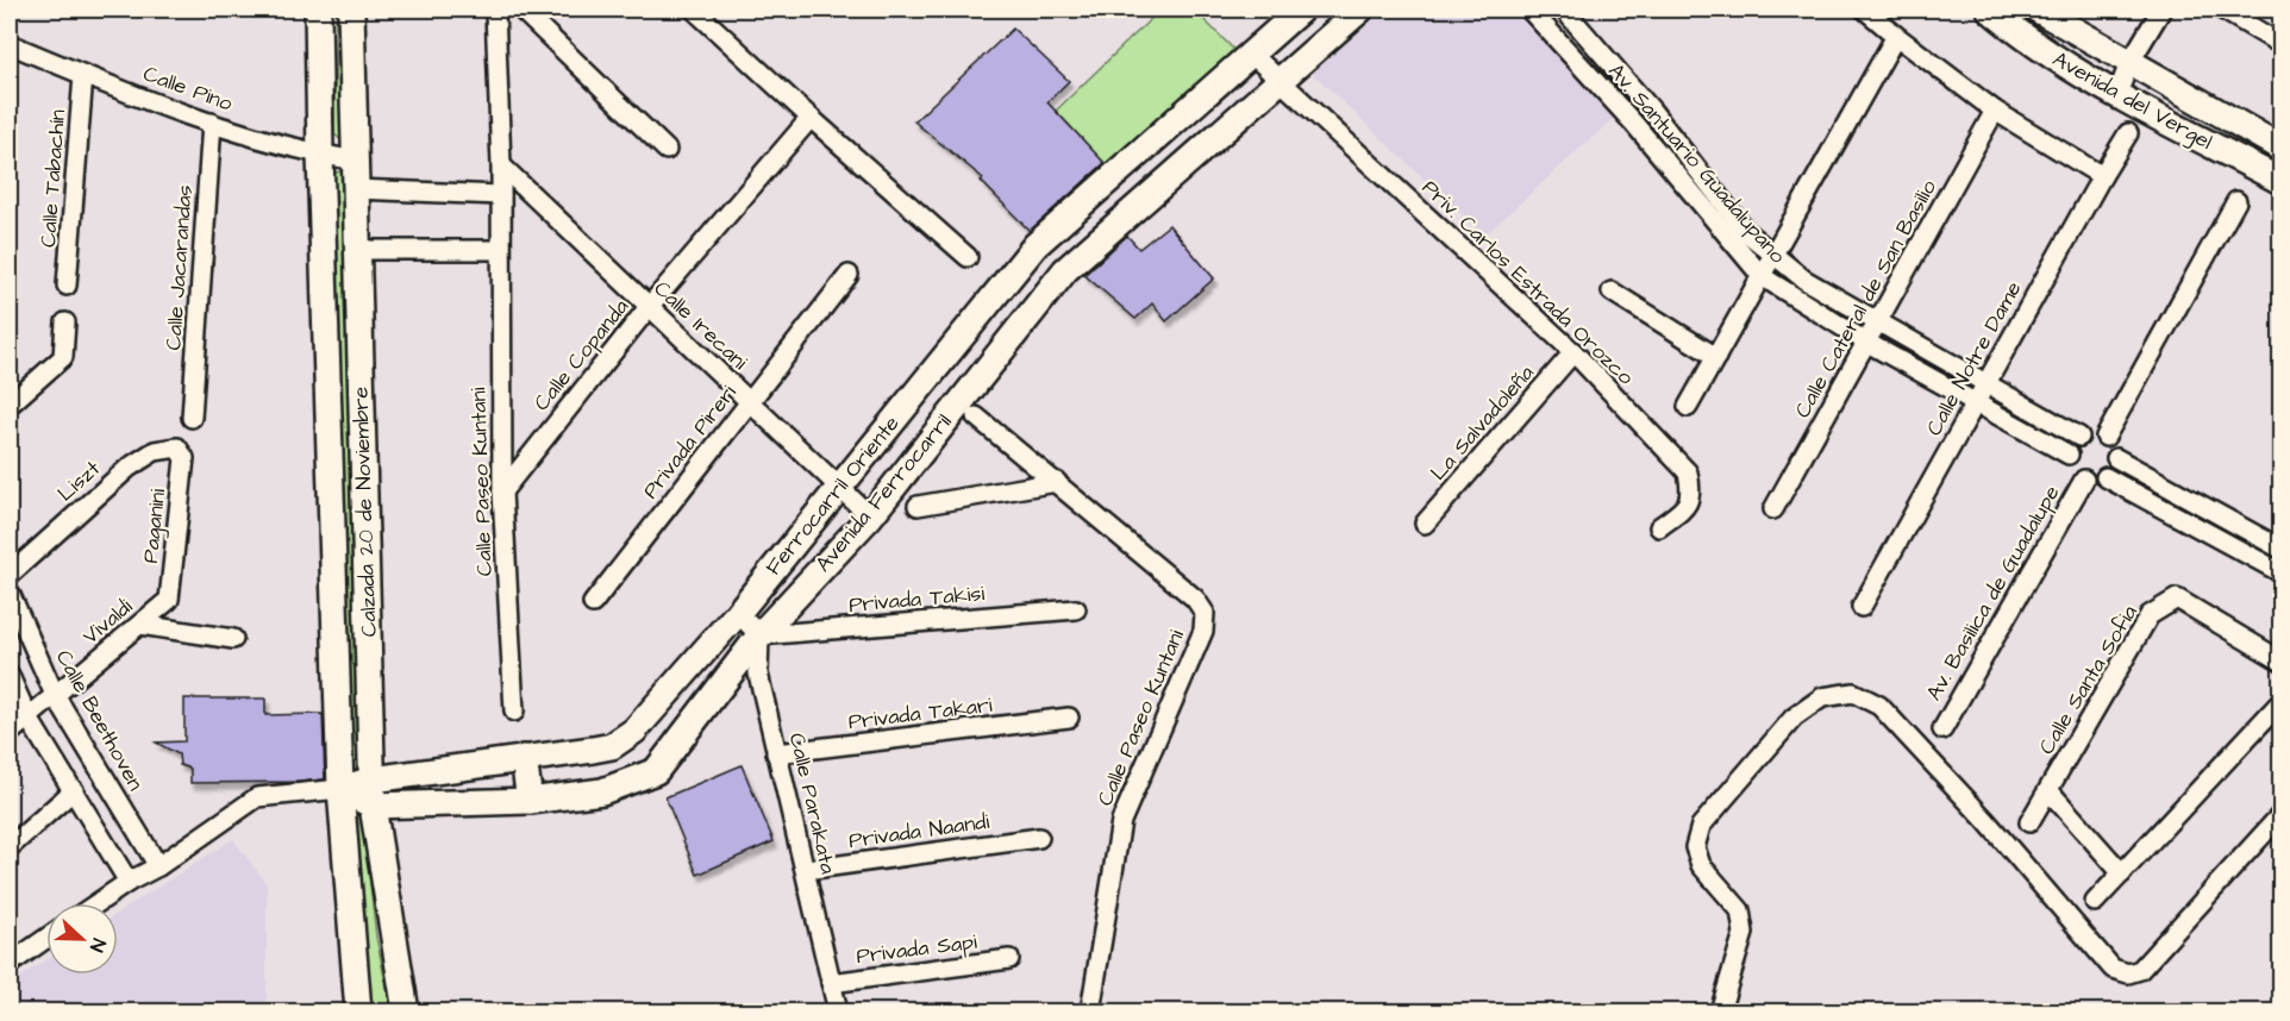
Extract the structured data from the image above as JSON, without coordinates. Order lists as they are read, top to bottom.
{
  "streets": {
    "main road": [
      "Avenida del Vergel",
      "Avenida Ferrocarril",
      "Ferrocarril Oriente",
      "Calzada 20 de Noviembre"
    ],
    "street": [
      "Calle Pino",
      "Av. Santuario Guadalupano",
      "Calle Tabachín",
      "Calle Jacarandas",
      "Priv. Carlos Estrada Orozco",
      "Calle Cateral de San Basilio",
      "Calle Irecani",
      "Calle Copanda",
      "Calle Notre Dame",
      "La Salvadoleña",
      "Privada Pireri",
      "Liszt",
      "Calle Paseo Kuntani",
      "Paganini",
      "Av. Basilica de Guadalupe",
      "Privada Takisi",
      "Vivaldi",
      "Calle Santa Sofia",
      "Privada Takari",
      "Calle Beethoven",
      "Calle Parakata",
      "Privada Naandi",
      "Privada Sapi"
    ]
  },
  "crossings": [
    ["Calle Pino", "Calle Tabachín"],
    ["Calle Pino", "Calle Jacarandas"],
    ["Calle Pino", "Calzada 20 de Noviembre"],
    ["Av. Santuario Guadalupano", "Calle Cateral de San Basilio"],
    ["Av. Santuario Guadalupano", "Calle Notre Dame"],
    ["Av. Santuario Guadalupano", "Av. Basilica de Guadalupe"],
    ["Priv. Carlos Estrada Orozco", "La Salvadoleña"],
    ["Priv. Carlos Estrada Orozco", "Avenida Ferrocarril"],
    ["Calle Irecani", "Calle Copanda"],
    ["Calle Irecani", "Privada Pireri"],
    ["Calle Irecani", "Calle Paseo Kuntani"],
    ["Calle Irecani", "Avenida Ferrocarril"],
    ["Calle Irecani", "Ferrocarril Oriente"],
    ["Calle Copanda", "Calle Paseo Kuntani"],
    ["Liszt", "Paganini"],
    ["Avenida Ferrocarril", "Ferrocarril Oriente"],
    ["Avenida Ferrocarril", "Calzada 20 de Noviembre"],
    ["Avenida Ferrocarril", "Privada Takisi"],
    ["Avenida Ferrocarril", "Calle Parakata"],
    ["Ferrocarril Oriente", "Calzada 20 de Noviembre"],
    ["Paganini", "Vivaldi"],
    ["Privada Takisi", "Calle Parakata"],
    ["Vivaldi", "Calle Beethoven"],
    ["Privada Takari", "Calle Parakata"],
    ["Calle Parakata", "Privada Naandi"],
    ["Calle Parakata", "Privada Sapi"]
  ],
  "north": "right"
}
